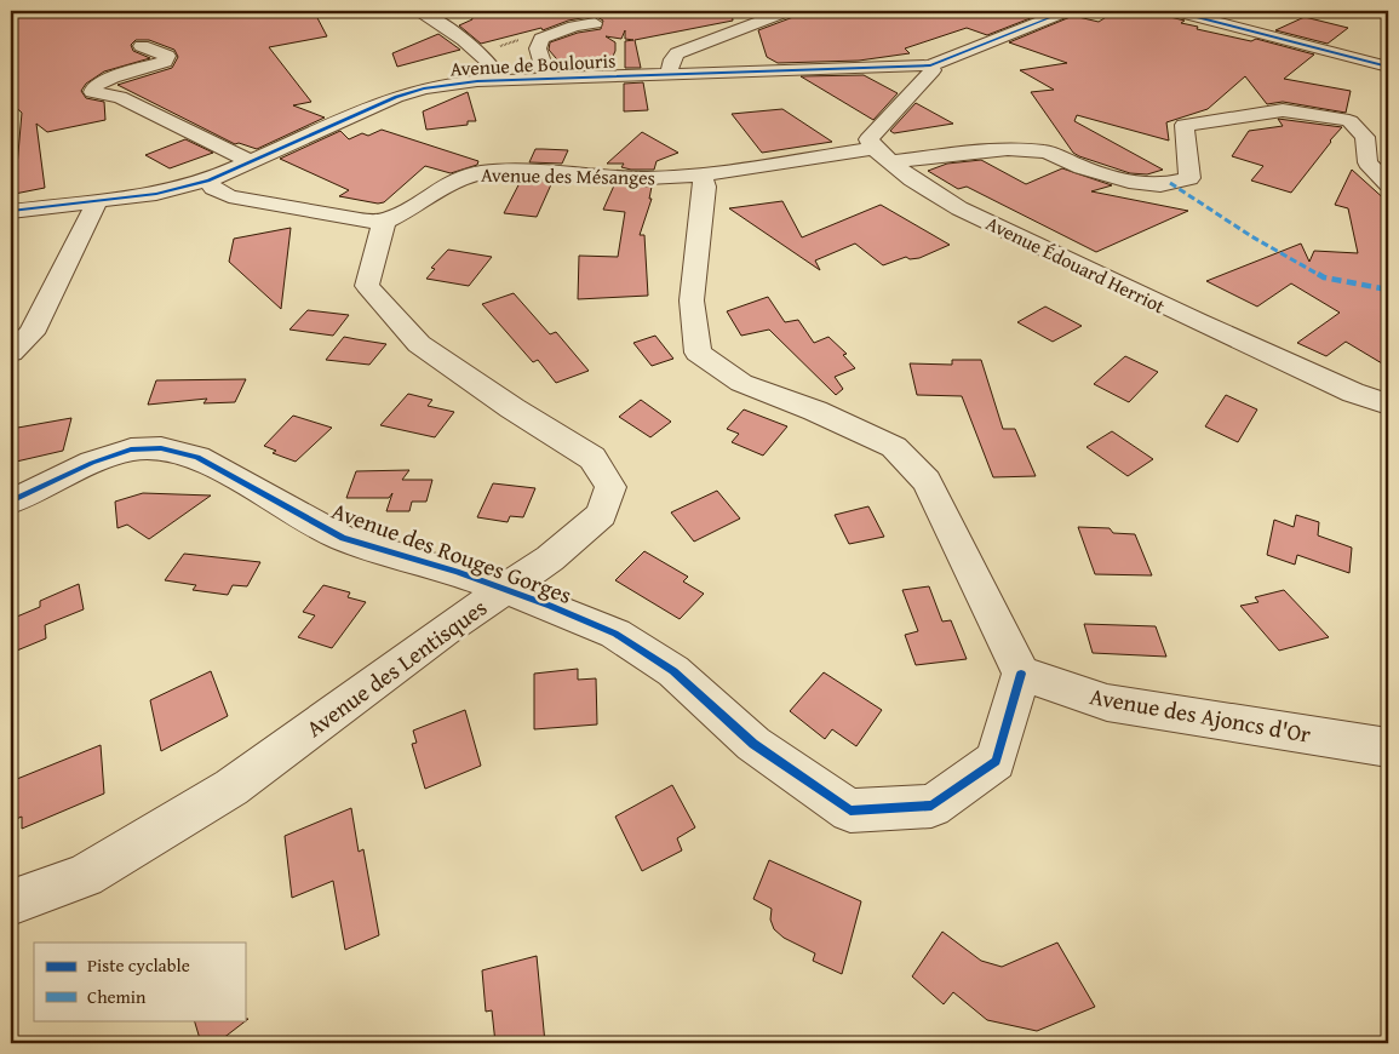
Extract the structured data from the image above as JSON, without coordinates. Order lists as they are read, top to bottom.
{
  "streets": {
    "street": [
      "Avenue de Boulouris",
      "Avenue des Mésanges",
      "Avenue Édouard Herriot",
      "Avenue des Rouges Gorges",
      "Avenue des Lentisques",
      "Avenue des Ajoncs d'Or"
    ]
  },
  "crossings": [
    ["Avenue des Mésanges", "Avenue Édouard Herriot"],
    ["Avenue des Mésanges", "Avenue des Lentisques"],
    ["Avenue des Rouges Gorges", "Avenue des Lentisques"],
    ["Avenue des Rouges Gorges", "Avenue des Ajoncs d'Or"]
  ],
  "legend": ["Piste cyclable", "Chemin"]
}
